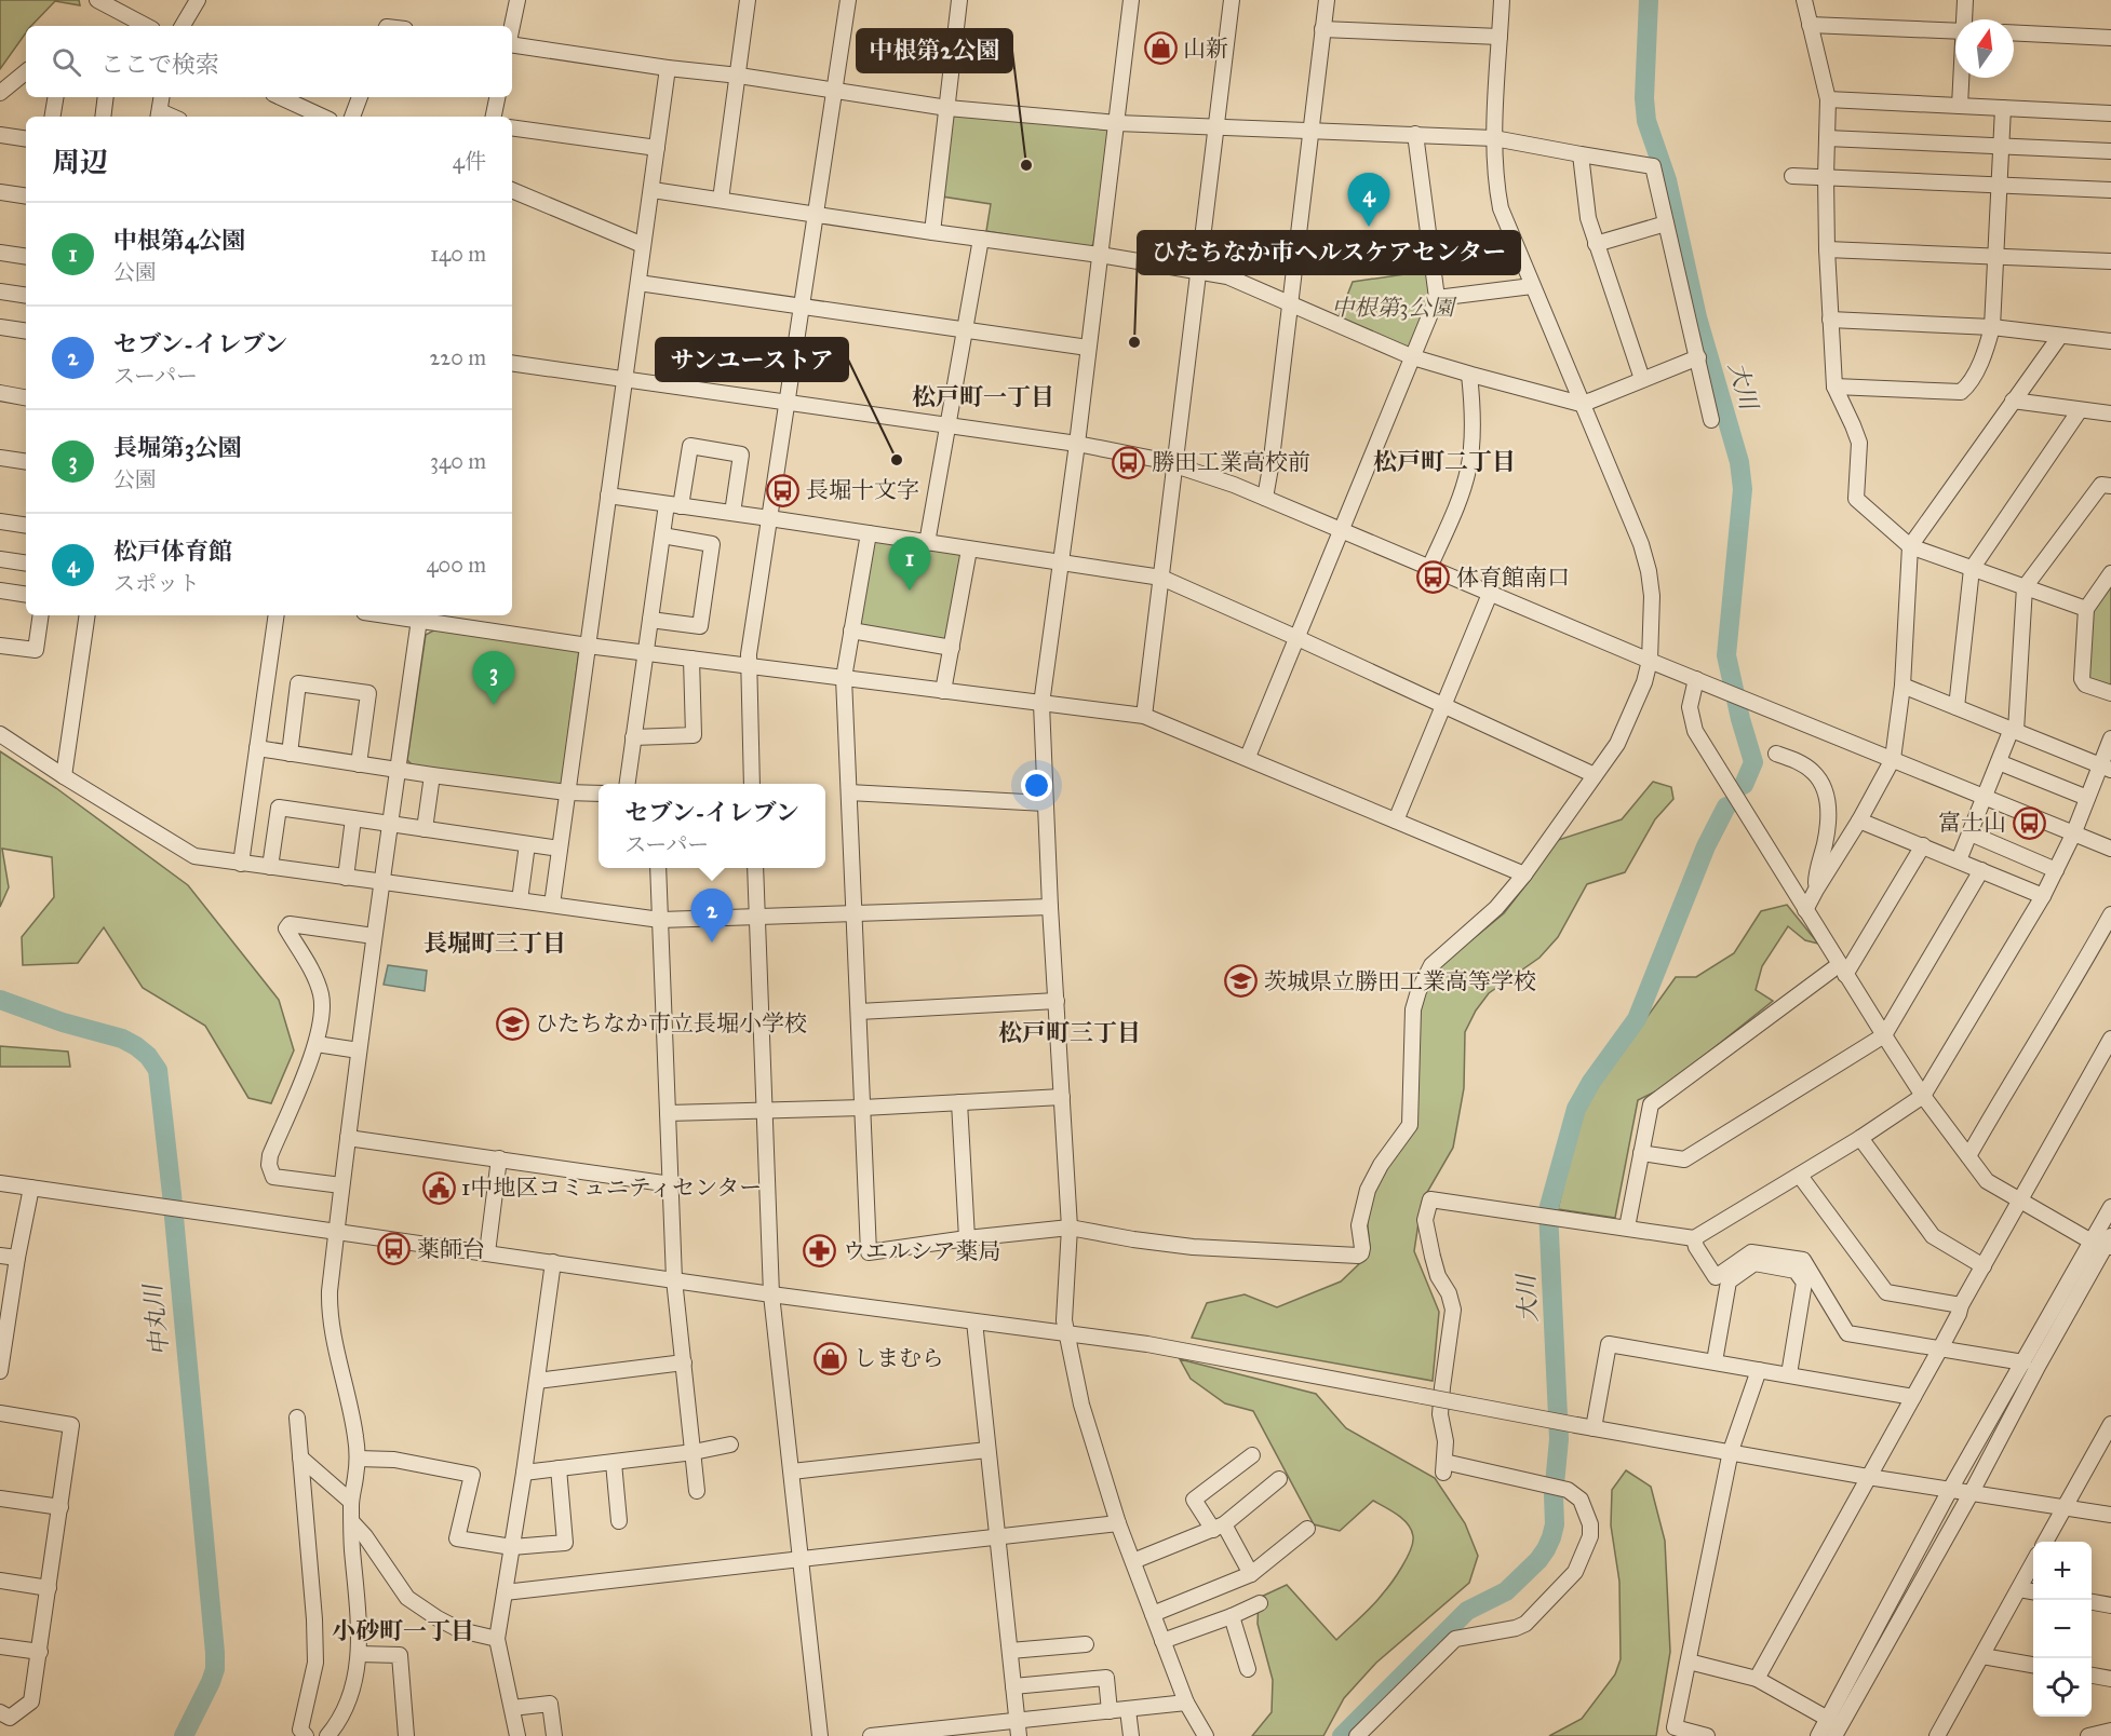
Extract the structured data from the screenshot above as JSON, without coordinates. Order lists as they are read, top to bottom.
{
  "districts": [
    "松戸町一丁目",
    "松戸町二丁目",
    "長堀町三丁目",
    "松戸町三丁目",
    "小砂町一丁目"
  ],
  "water": ["大川", "中丸川"],
  "parks": ["中根第3公園"],
  "places": {
    "shop": ["山新", "しまむら"],
    "other": ["中根第2公園", "ひたちなか市ヘルスケアセンター", "サンユーストア"],
    "bus stop": [
      "勝田工業高校前",
      "長堀十文字",
      "体育館南口",
      "富士山",
      "薬師台"
    ],
    "school or university": ["茨城県立勝田工業高等学校", "ひたちなか市立長堀小学校"],
    "public building": ["1中地区コミュニティセンター"],
    "pharmacy": ["ウエルシア薬局"]
  },
  "north": "top",
  "page": {
    "search": "ここで検索",
    "heading": ["周辺", "4件"],
    "pins": [
      "4",
      "1",
      "3",
      "2"
    ],
    "list": [
      {
        "mark": "1",
        "name": "中根第4公園",
        "note": "公園",
        "value": "140 m"
      },
      {
        "mark": "2",
        "name": "セブン-イレブン",
        "note": "スーパー",
        "value": "220 m"
      },
      {
        "mark": "3",
        "name": "長堀第3公園",
        "note": "公園",
        "value": "340 m"
      },
      {
        "mark": "4",
        "name": "松戸体育館",
        "note": "スポット",
        "value": "400 m"
      }
    ],
    "popup": ["セブン-イレブン", "スーパー"],
    "map_buttons": ["+", "−"]
  }
}
